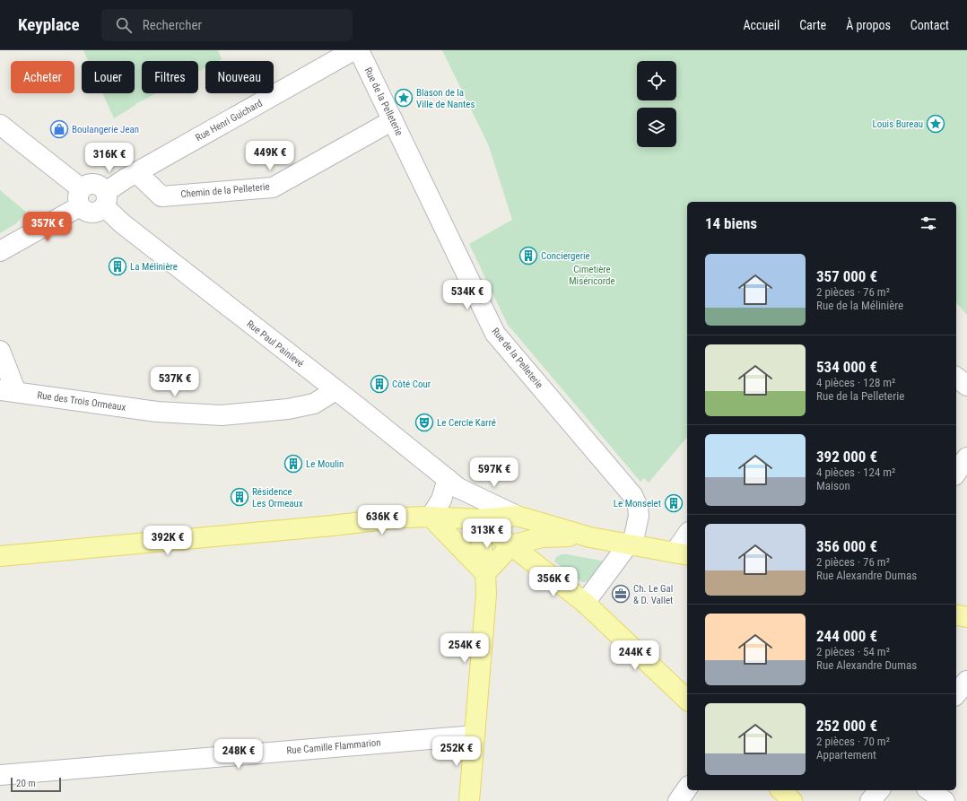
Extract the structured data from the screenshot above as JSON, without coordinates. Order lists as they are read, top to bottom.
{
  "streets": {
    "street": [
      "Rue de la Pelleterie",
      "Rue Henri Guichard",
      "Chemin de la Pelleterie",
      "Rue Paul Painlevé",
      "Rue des Trois Ormeaux",
      "Rue Camille Flammarion"
    ]
  },
  "crossings": [
    ["Rue de la Pelleterie", "Chemin de la Pelleterie"],
    ["Rue Henri Guichard", "Chemin de la Pelleterie"],
    ["Rue Henri Guichard", "Rue Paul Painlevé"],
    ["Rue Paul Painlevé", "Rue des Trois Ormeaux"]
  ],
  "parks": ["Cimetière Miséricorde"],
  "places": {
    "place": ["Blason de la Ville de Nantes", "Louis Bureau"],
    "shop": ["Boulangerie Jean"],
    "building": [
      "Conciergerie",
      "La Mélinière",
      "Côté Cour",
      "Le Moulin",
      "Résidence Les Ormeaux",
      "Le Monselet"
    ],
    "theatre": ["Le Cercle Karré"],
    "office": ["Ch. Le Gal & D. Vallet"]
  },
  "scale_bar": "20 m",
  "page": {
    "header": "Keyplace",
    "search": "Rechercher",
    "nav": [
      "Accueil",
      "Carte",
      "À propos",
      "Contact"
    ],
    "chip": [
      "Acheter",
      "Louer",
      "Filtres",
      "Nouveau"
    ],
    "price": [
      "449K €",
      "316K €",
      "357K €",
      "534K €",
      "537K €",
      "597K €",
      "636K €",
      "313K €",
      "392K €",
      "356K €",
      "254K €",
      "244K €",
      "252K €",
      "248K €"
    ],
    "heading": "14 biens",
    "list": [
      {
        "name": "357 000 €",
        "note": "2 pièces · 76 m² · Rue de la Mélinière"
      },
      {
        "name": "534 000 €",
        "note": "4 pièces · 128 m² · Rue de la Pelleterie"
      },
      {
        "name": "392 000 €",
        "note": "4 pièces · 124 m² · Maison"
      },
      {
        "name": "356 000 €",
        "note": "2 pièces · 76 m² · Rue Alexandre Dumas"
      },
      {
        "name": "244 000 €",
        "note": "2 pièces · 54 m² · Rue Alexandre Dumas"
      },
      {
        "name": "252 000 €",
        "note": "2 pièces · 70 m² · Appartement"
      }
    ],
    "scale": "20 m"
  }
}
